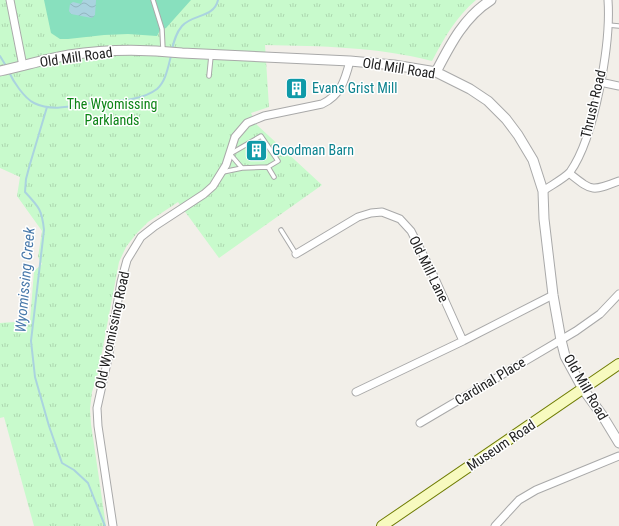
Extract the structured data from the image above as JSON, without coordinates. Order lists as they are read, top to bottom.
{
  "streets": {
    "main road": ["Museum Road"],
    "street": [
      "Old Mill Road",
      "Thrush Road",
      "Old Mill Lane",
      "Old Wyomissing Road",
      "Cardinal Place"
    ]
  },
  "crossings": [
    ["Old Mill Road", "Thrush Road"],
    ["Old Mill Road", "Old Wyomissing Road"],
    ["Old Mill Road", "Cardinal Place"],
    ["Old Mill Road", "Museum Road"]
  ],
  "water": ["Wyomissing Creek"],
  "parks": ["The Wyomissing Parklands"],
  "places": {
    "building": ["Evans Grist Mill", "Goodman Barn"]
  }
}
